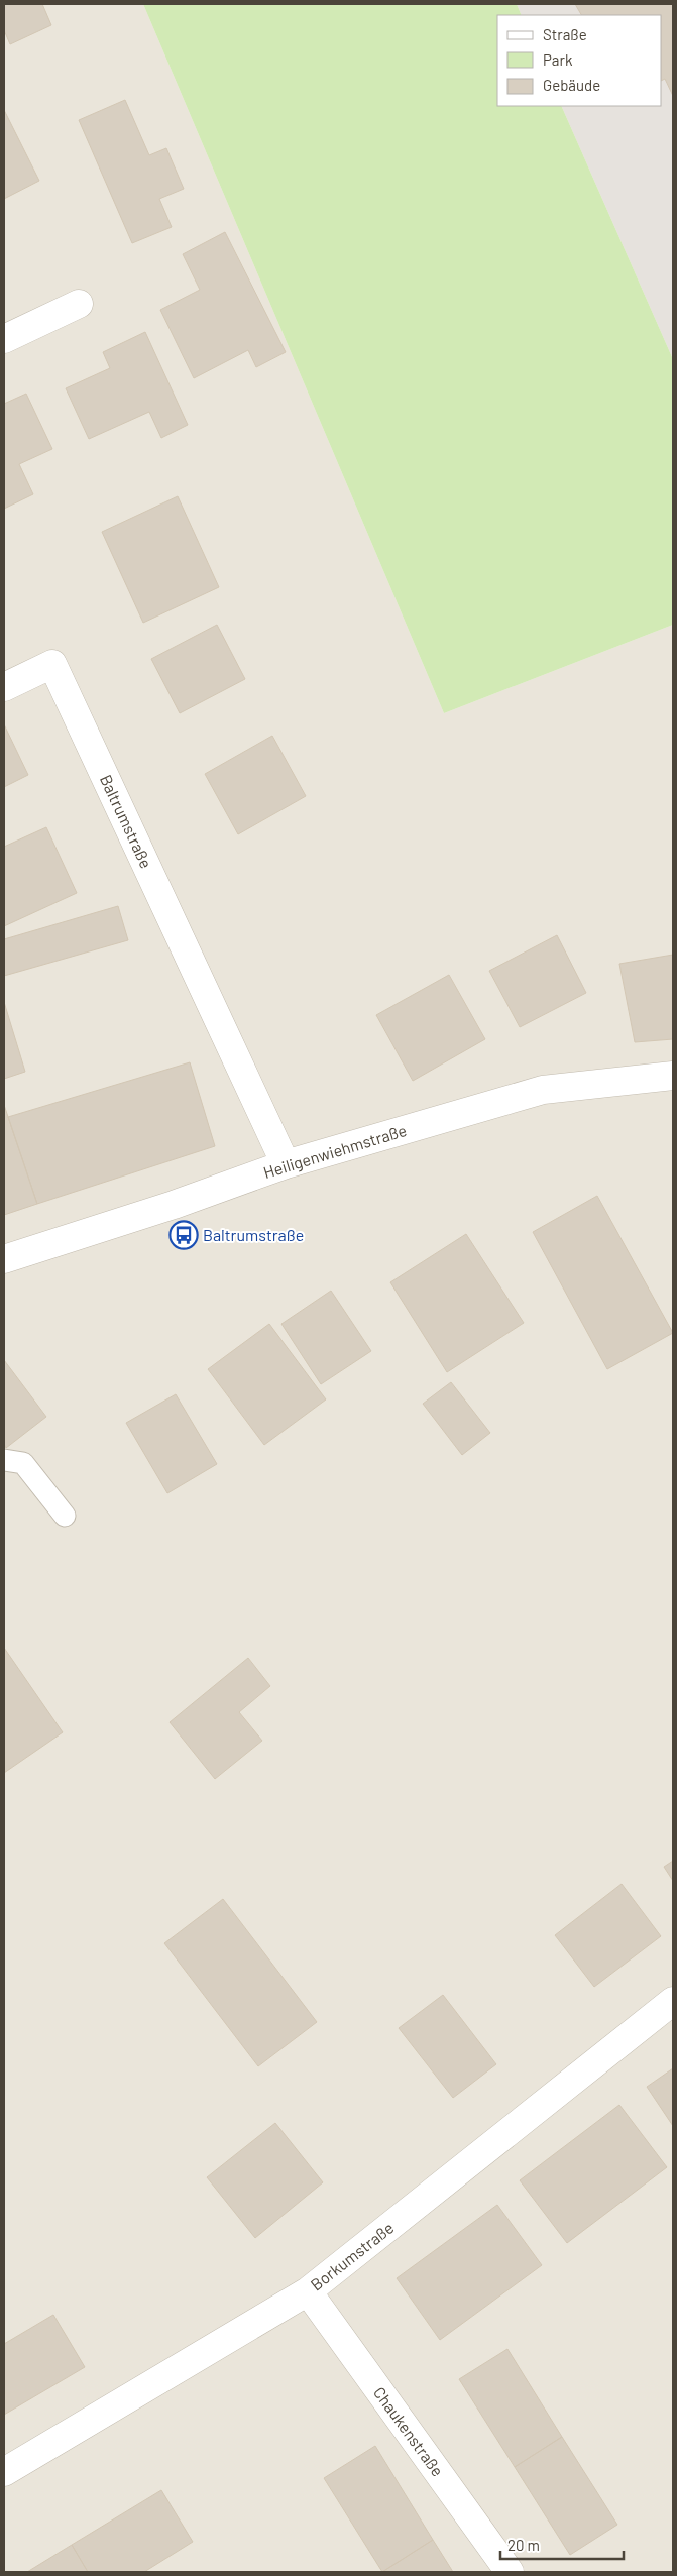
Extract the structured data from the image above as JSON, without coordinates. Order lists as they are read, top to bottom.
{
  "streets": {
    "street": [
      "Baltrumstraße",
      "Heiligenwiehmstraße",
      "Borkumstraße",
      "Chaukenstraße"
    ]
  },
  "crossings": [
    ["Baltrumstraße", "Heiligenwiehmstraße"],
    ["Borkumstraße", "Chaukenstraße"]
  ],
  "places": {
    "bus stop": ["Baltrumstraße"]
  },
  "legend": ["Straße", "Park", "Gebäude"],
  "scale_bar": "20 m"
}
